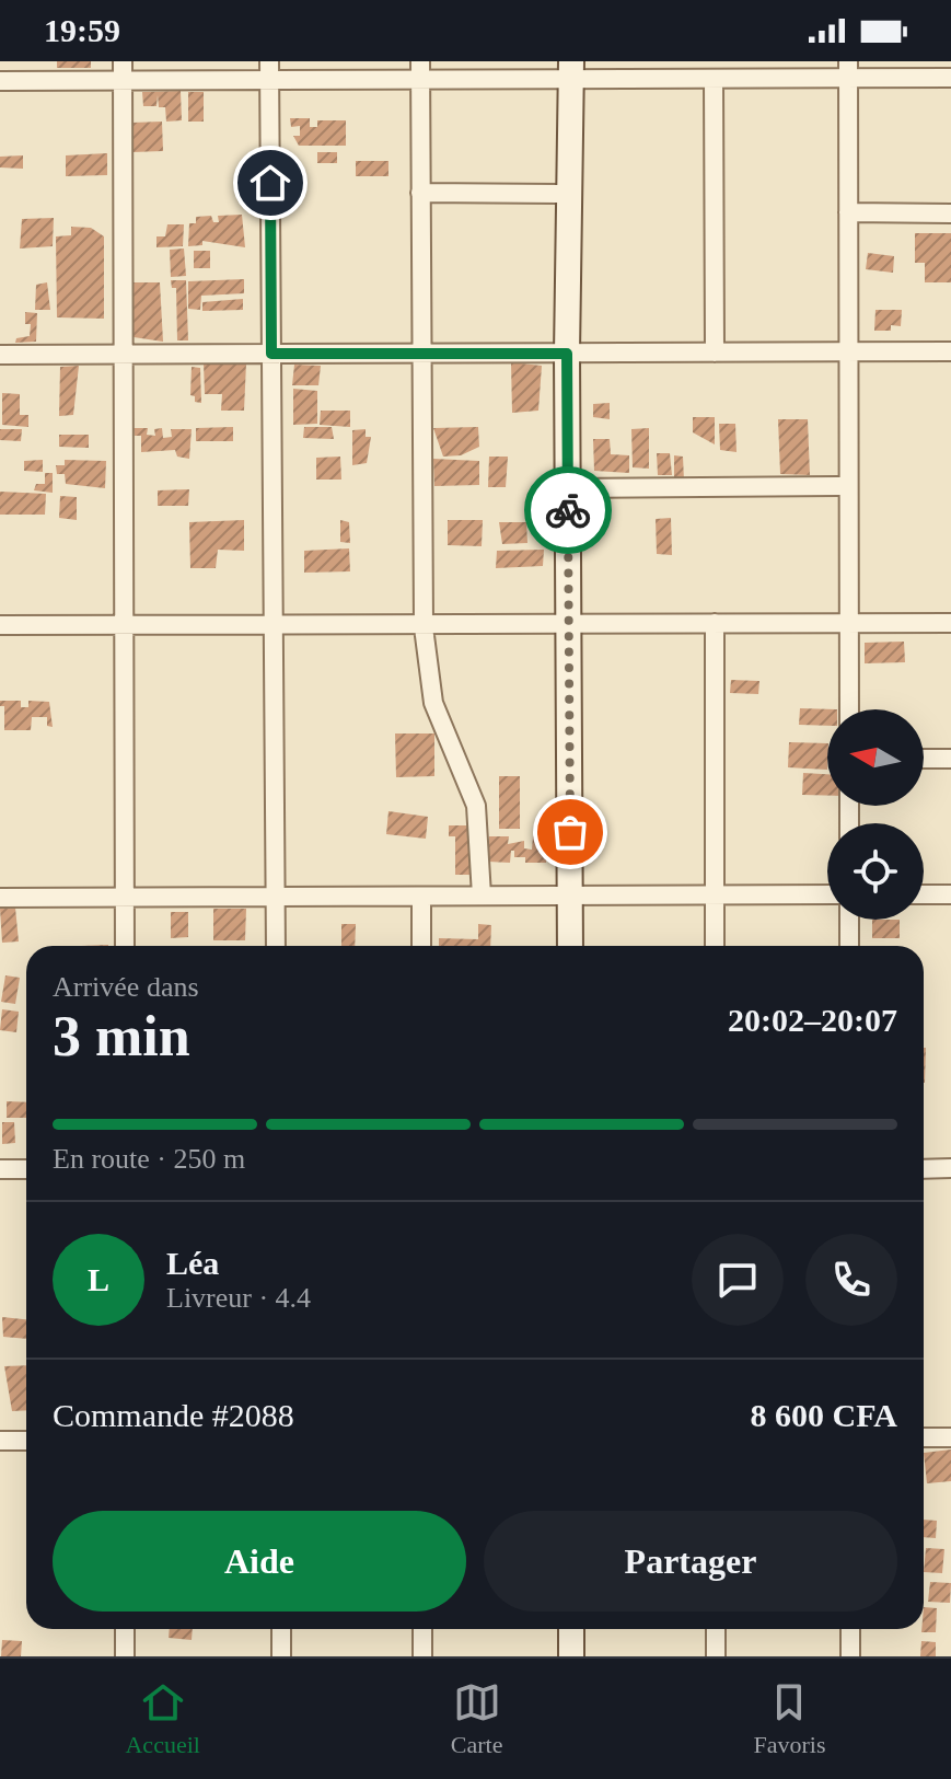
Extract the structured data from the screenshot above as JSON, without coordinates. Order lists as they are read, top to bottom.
{
  "north": "left",
  "page": {
    "status": "19:59",
    "heading": ["3 min", "Arrivée dans", "20:02–20:07"],
    "panel": [
      "Léa",
      "Livreur · 4.4",
      "Commande #2088",
      "8 600 CFA"
    ],
    "bar": "En route · 250 m",
    "round": "L",
    "buttons": ["Aide", "Partager"],
    "tabs": ["Accueil", "Carte", "Favoris"]
  }
}
